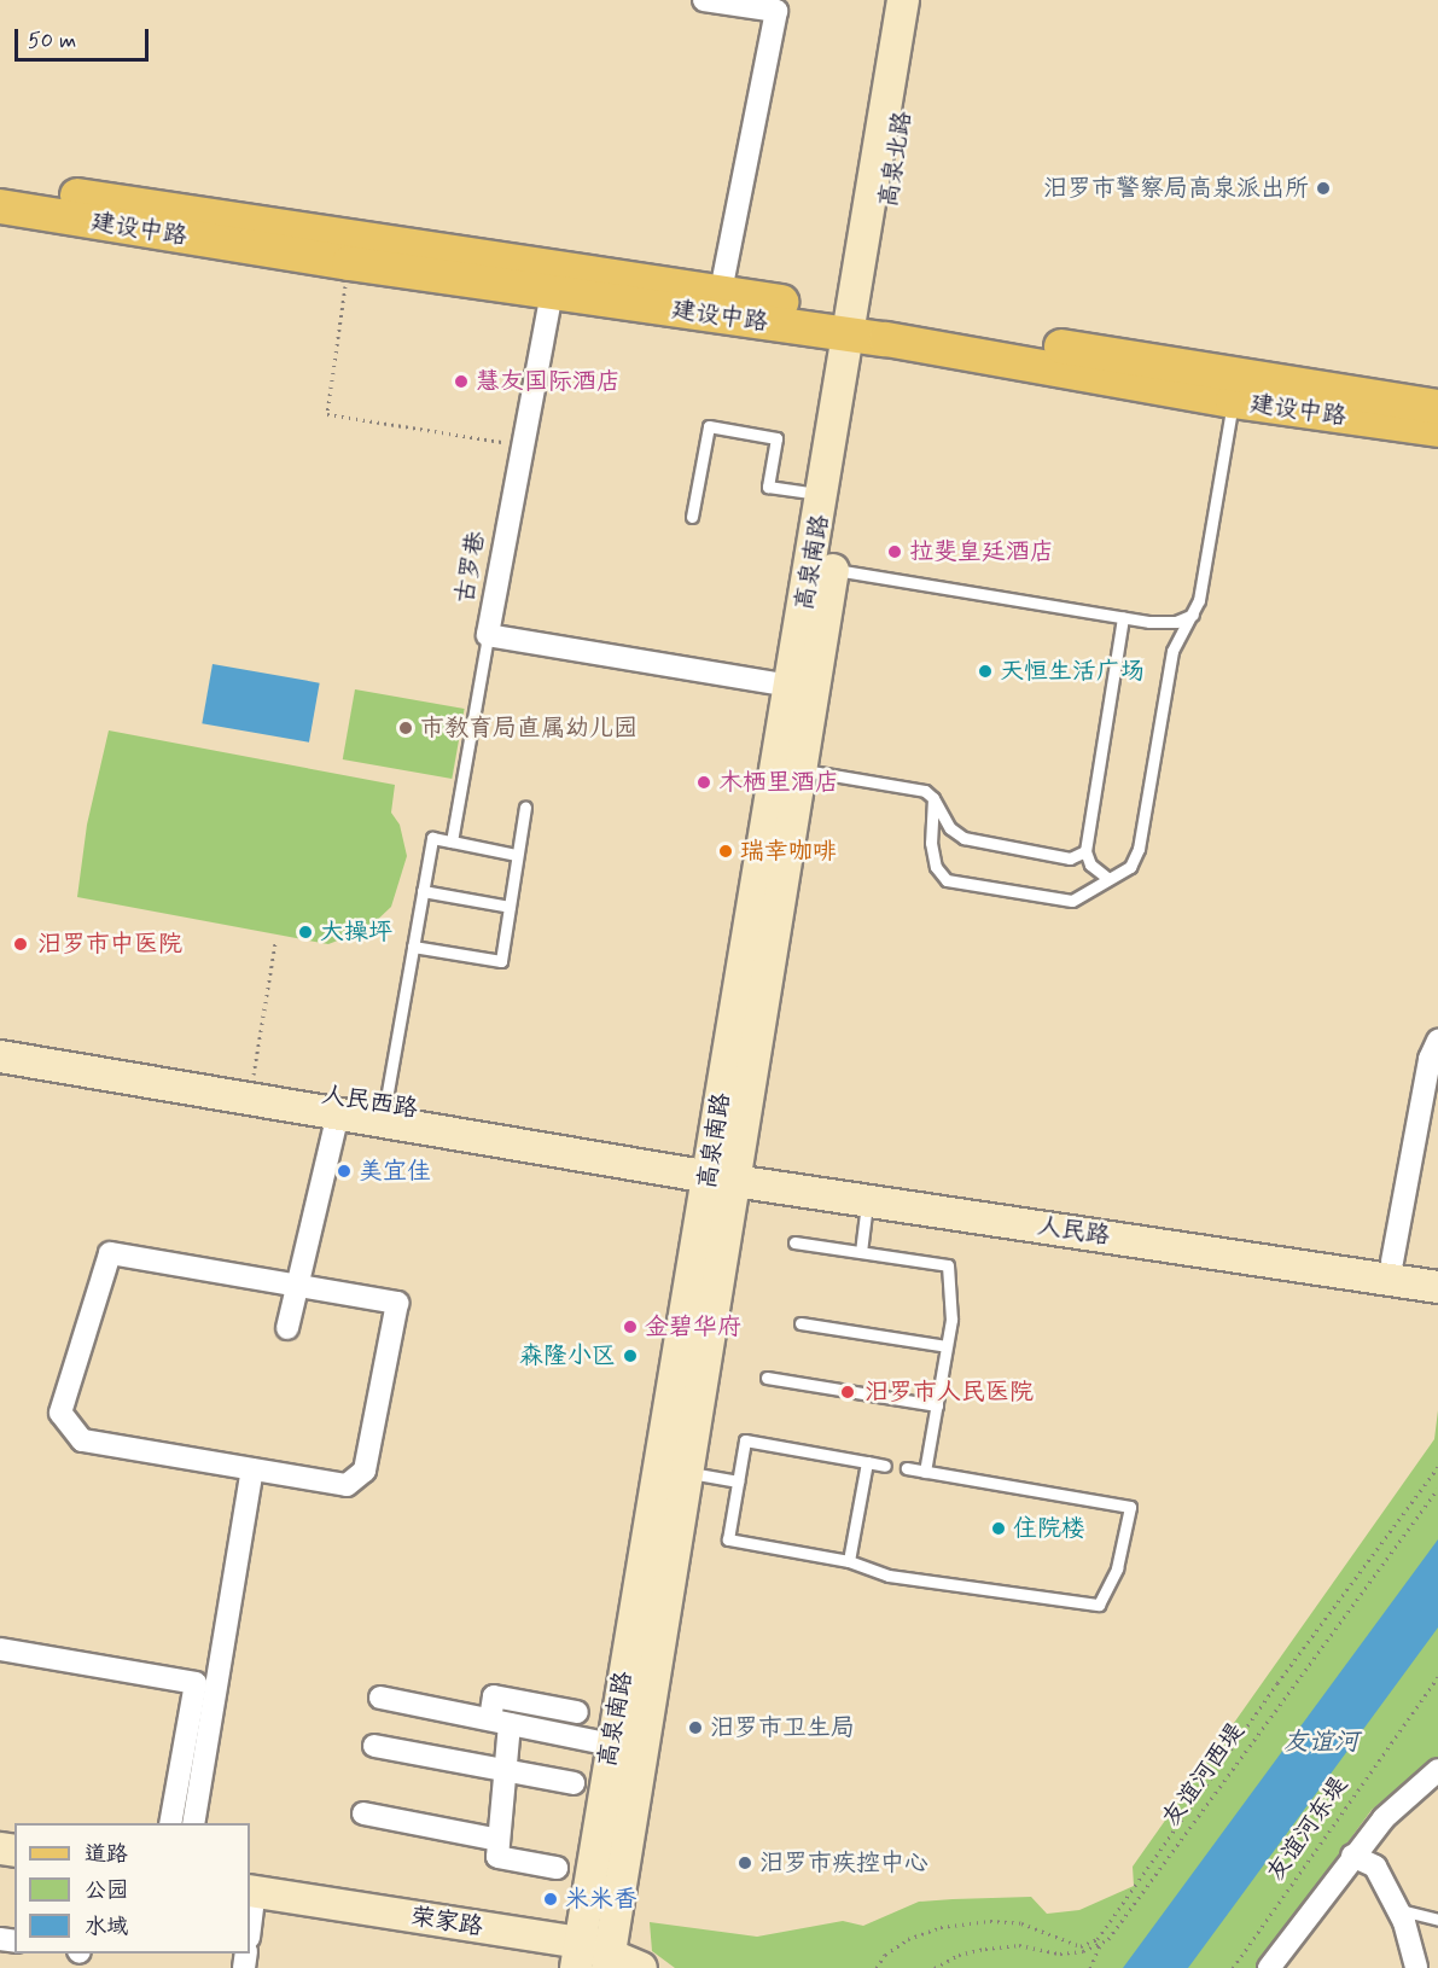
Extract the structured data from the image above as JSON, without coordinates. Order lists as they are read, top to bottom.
{
  "streets": {
    "main road": [
      "高泉北路",
      "建设中路",
      "高泉南路",
      "人民西路",
      "人民路",
      "荣家路"
    ],
    "street": ["古罗巷"],
    "path": ["友谊河西堤", "友谊河东堤"]
  },
  "crossings": [
    ["高泉北路", "建设中路"],
    ["高泉北路", "高泉南路"],
    ["建设中路", "高泉南路"],
    ["建设中路", "古罗巷"],
    ["高泉南路", "古罗巷"],
    ["高泉南路", "人民西路"],
    ["高泉南路", "人民路"],
    ["高泉南路", "荣家路"],
    ["人民西路", "人民路"]
  ],
  "water": ["友谊河"],
  "places": [
    "汨罗市警察局高泉派出所",
    "慧友国际酒店",
    "拉斐皇廷酒店",
    "天恒生活广场",
    "市教育局直属幼儿园",
    "木栖里酒店",
    "瑞幸咖啡",
    "大操坪",
    "汨罗市中医院",
    "美宜佳",
    "金碧华府",
    "森隆小区",
    "汨罗市人民医院",
    "住院楼",
    "汨罗市卫生局",
    "汨罗市疾控中心",
    "米米香"
  ],
  "legend": ["道路", "公园", "水域"],
  "scale_bar": "50 m"
}
